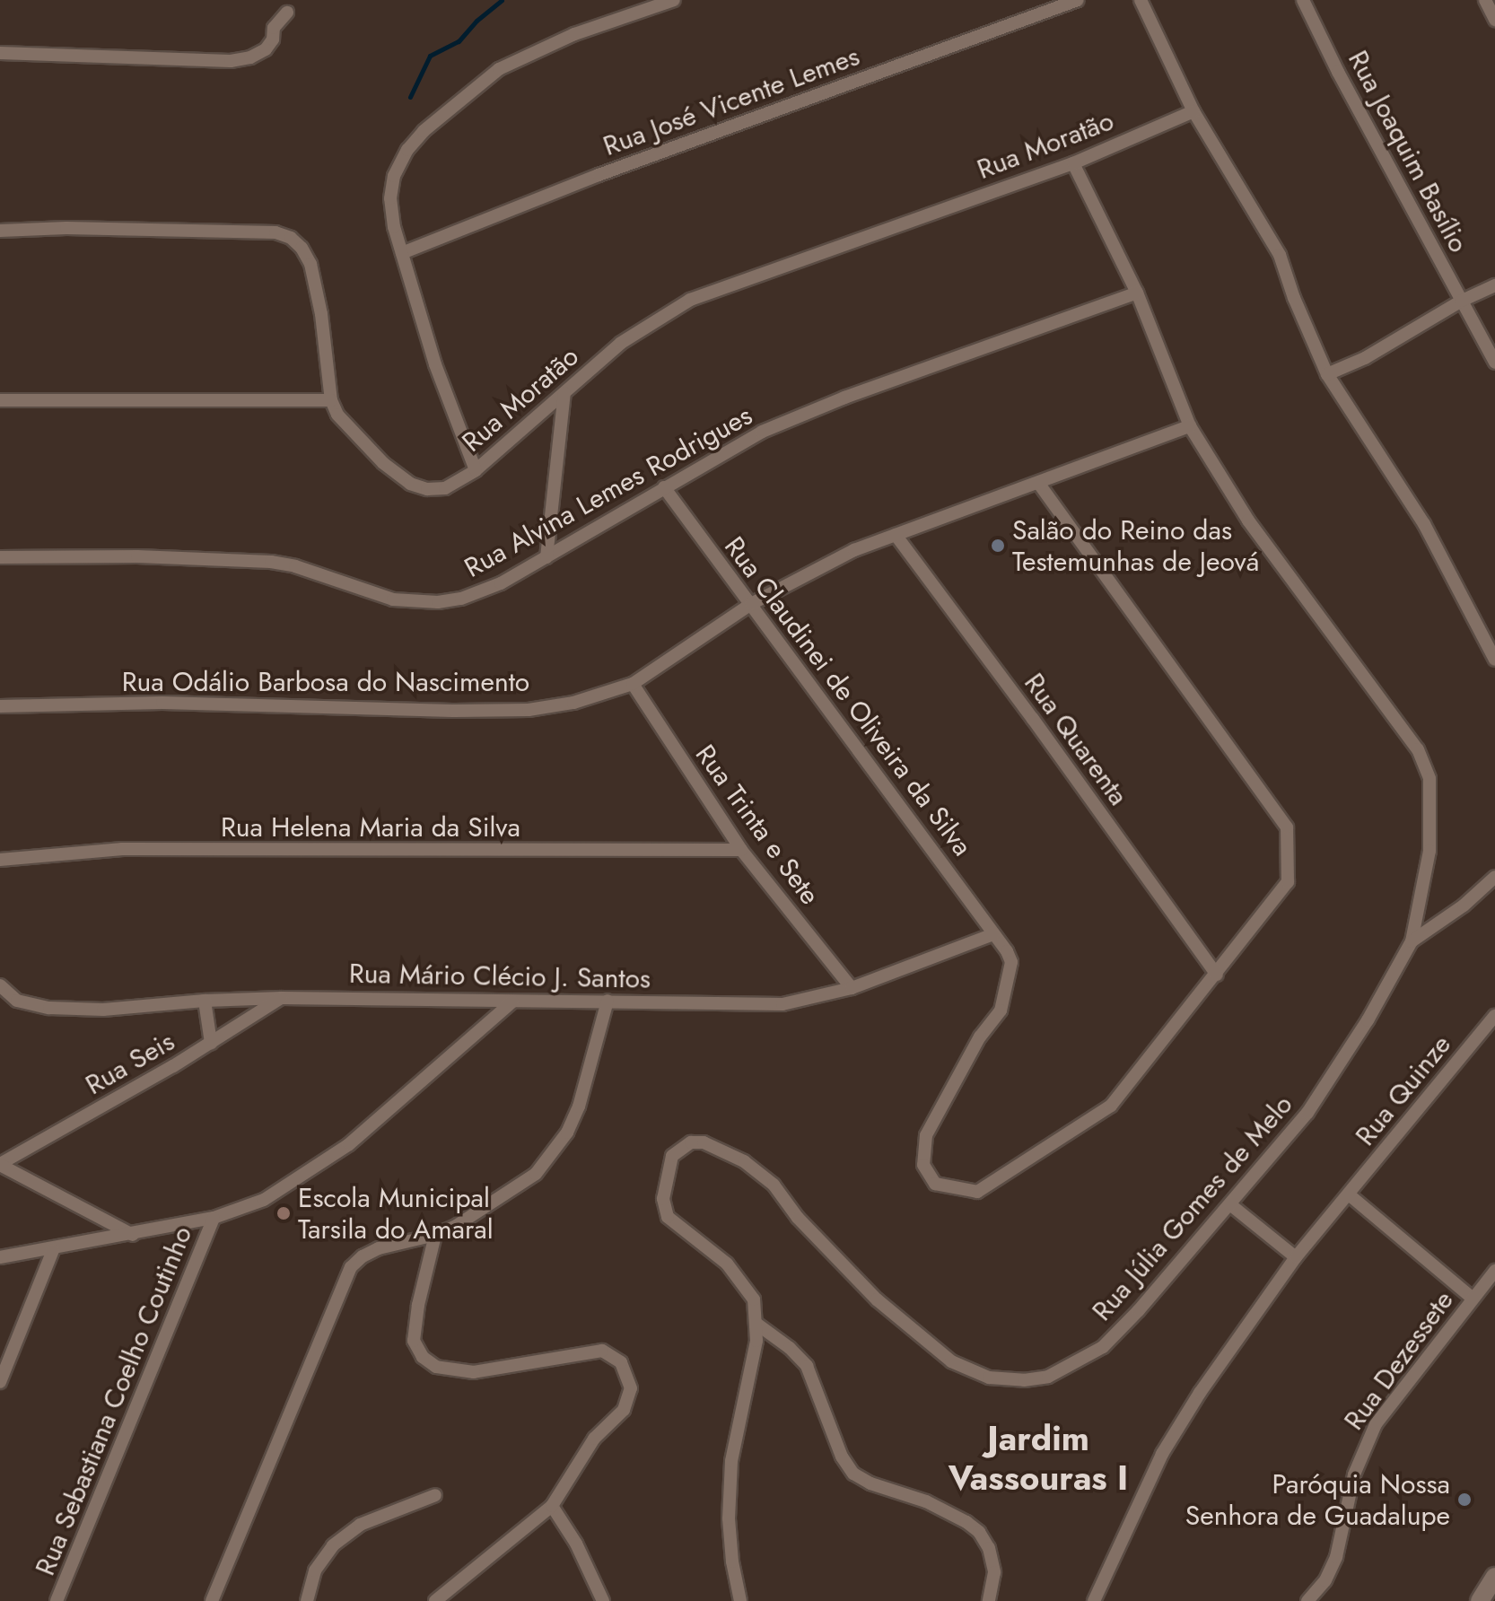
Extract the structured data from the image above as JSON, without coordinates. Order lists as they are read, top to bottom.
{
  "streets": {
    "street": [
      "Rua José Vicente Lemes",
      "Rua Moratão",
      "Rua Joaquim Basílio",
      "Rua Alvina Lemes Rodrigues",
      "Rua Odálio Barbosa do Nascimento",
      "Rua Claudinei de Oliveira da Silva",
      "Rua Quarenta",
      "Rua Trinta e Sete",
      "Rua Helena Maria da Silva",
      "Rua Mário Clécio J. Santos",
      "Rua Seis",
      "Rua Quinze",
      "Rua Júlia Gomes de Melo",
      "Rua Dezessete",
      "Rua Sebastiana Coelho Coutinho"
    ]
  },
  "crossings": [
    ["Rua Alvina Lemes Rodrigues", "Rua Claudinei de Oliveira da Silva"],
    ["Rua Odálio Barbosa do Nascimento", "Rua Claudinei de Oliveira da Silva"],
    ["Rua Odálio Barbosa do Nascimento", "Rua Quarenta"],
    ["Rua Odálio Barbosa do Nascimento", "Rua Trinta e Sete"],
    ["Rua Claudinei de Oliveira da Silva", "Rua Quarenta"],
    ["Rua Claudinei de Oliveira da Silva", "Rua Mário Clécio J. Santos"],
    ["Rua Trinta e Sete", "Rua Helena Maria da Silva"],
    ["Rua Trinta e Sete", "Rua Mário Clécio J. Santos"],
    ["Rua Mário Clécio J. Santos", "Rua Seis"]
  ],
  "districts": ["Jardim Vassouras I"],
  "places": ["Salão do Reino das Testemunhas de Jeová", "Escola Municipal Tarsila do Amaral", "Paróquia Nossa Senhora de Guadalupe"]
}
